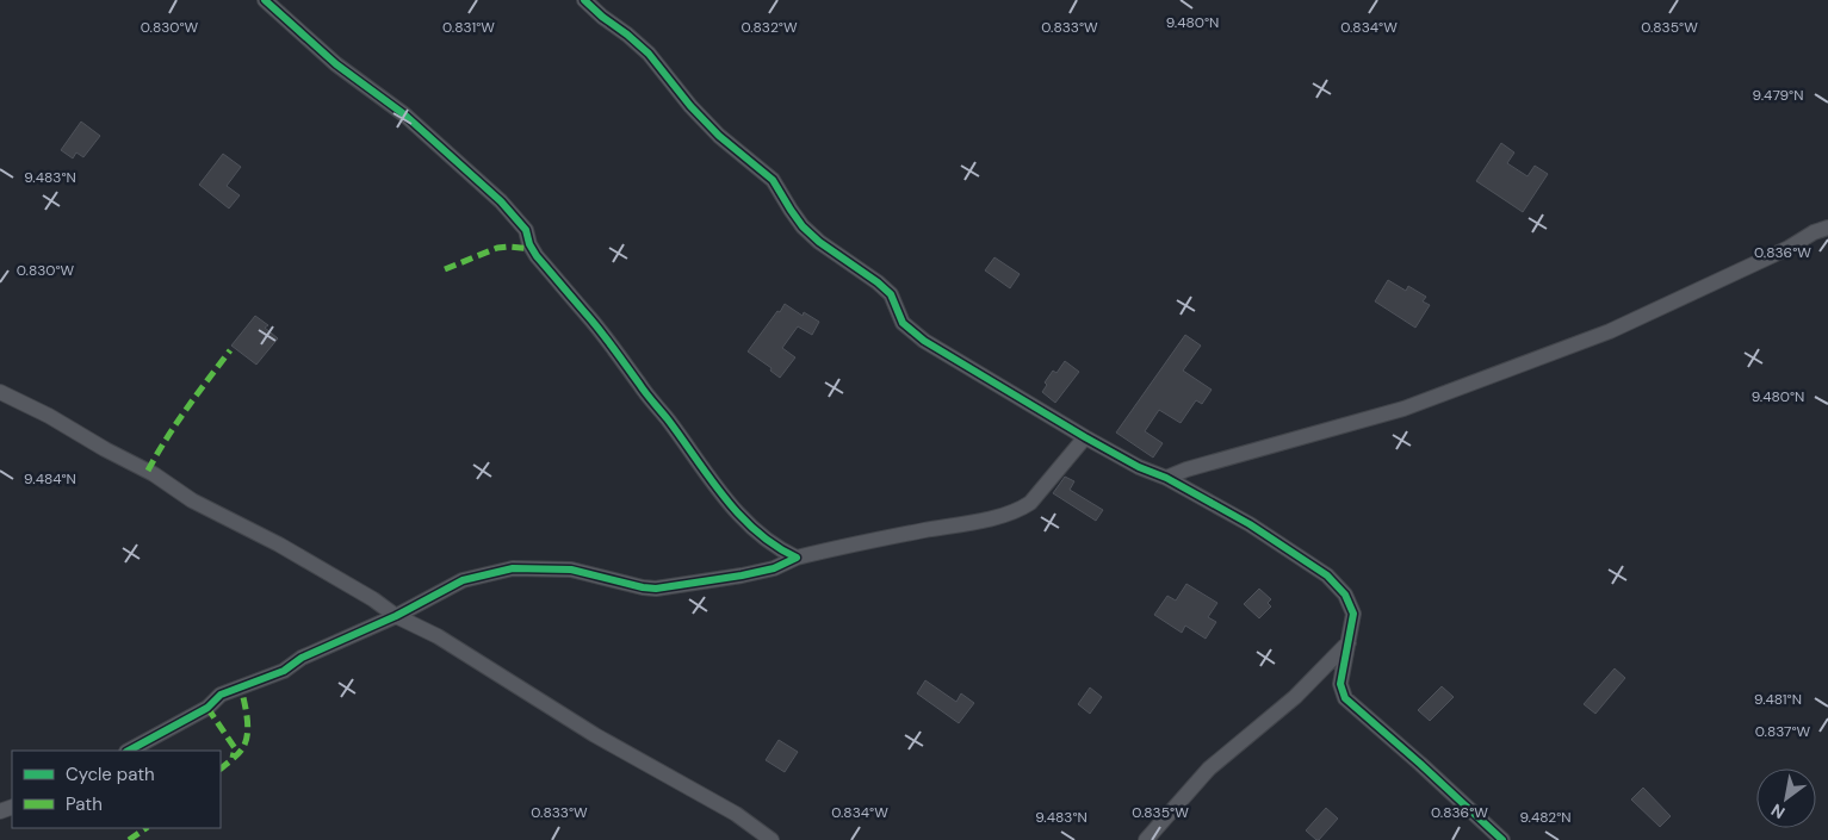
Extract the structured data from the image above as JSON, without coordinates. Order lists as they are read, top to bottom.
{
  "legend": ["Cycle path", "Path"],
  "north": "bottom left",
  "coordinates": [
    "9.480°N",
    "0.830°W",
    "0.831°W",
    "0.832°W",
    "0.833°W",
    "0.834°W",
    "0.835°W",
    "9.479°N",
    "9.483°N",
    "0.836°W",
    "9.484°N",
    "9.481°N",
    "0.837°W",
    "9.482°N"
  ]
}
